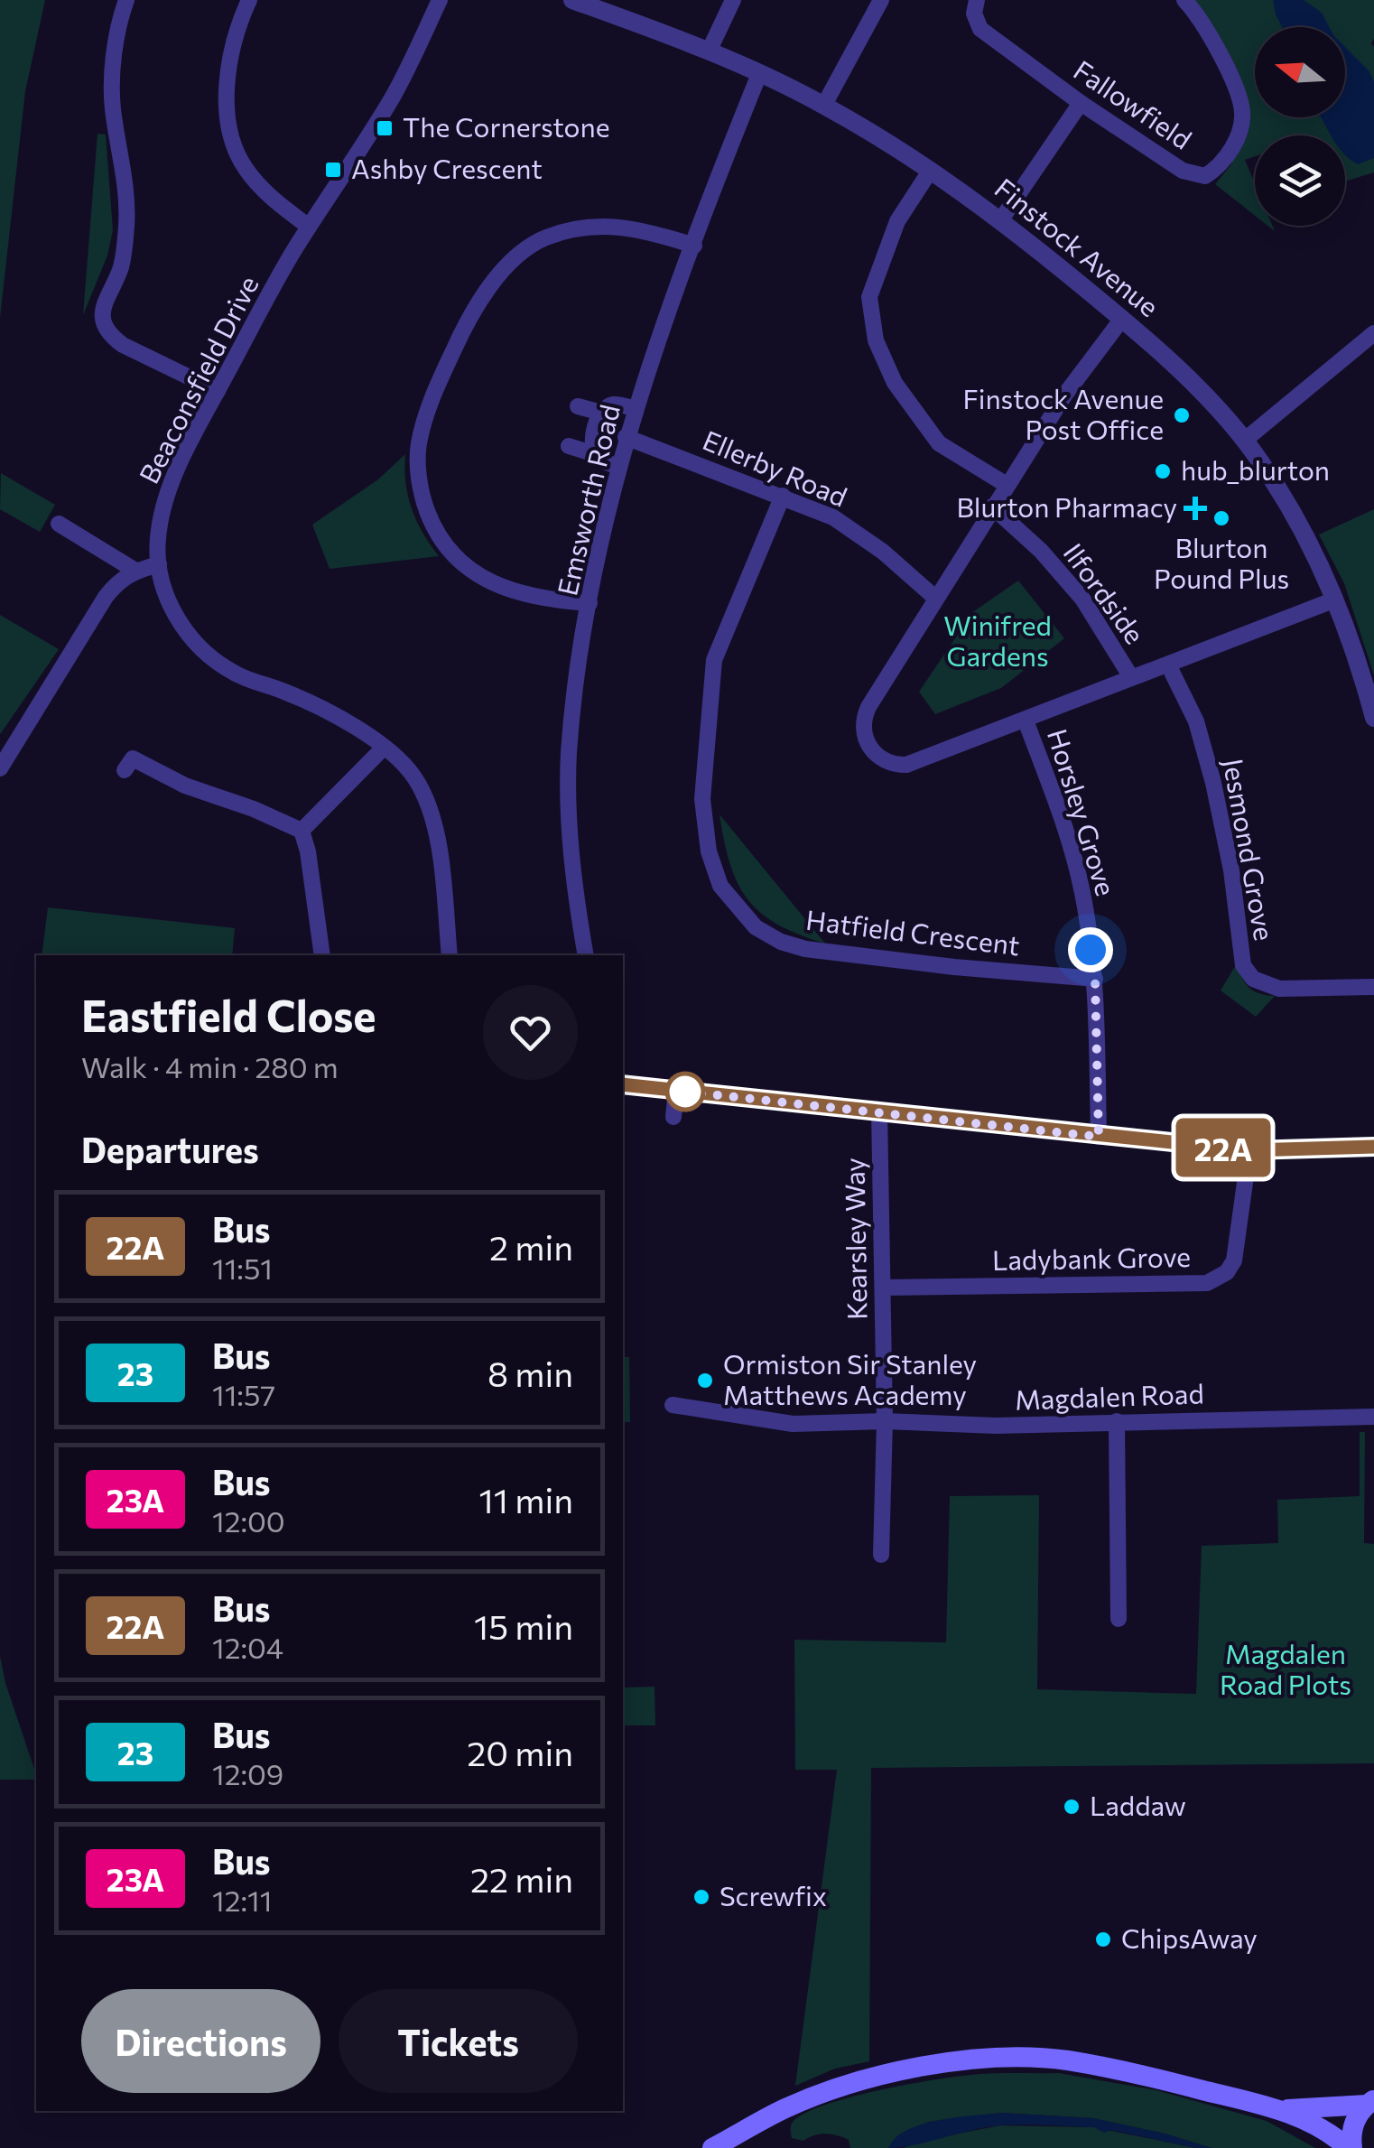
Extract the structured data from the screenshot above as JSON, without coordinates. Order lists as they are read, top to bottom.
{
  "streets": {
    "street": [
      "Fallowfield",
      "Finstock Avenue",
      "Beaconsfield Drive",
      "Ellerby Road",
      "Emsworth Road",
      "Ilfordside",
      "Horsley Grove",
      "Jesmond Grove",
      "Hatfield Crescent",
      "Kearsley Way",
      "Ladybank Grove",
      "Magdalen Road"
    ]
  },
  "crossings": [
    ["Finstock Avenue", "Emsworth Road"],
    ["Ellerby Road", "Emsworth Road"],
    ["Ellerby Road", "Hatfield Crescent"],
    ["Horsley Grove", "Hatfield Crescent"],
    ["Kearsley Way", "Ladybank Grove"],
    ["Kearsley Way", "Magdalen Road"]
  ],
  "parks": ["Winifred Gardens", "Magdalen Road Plots"],
  "places": {
    "transit": ["The Cornerstone", "Ashby Crescent"],
    "other": [
      "Finstock Avenue Post Office",
      "hub_blurton",
      "Blurton Pound Plus",
      "Ormiston Sir Stanley Matthews Academy",
      "Laddaw",
      "Screwfix",
      "ChipsAway"
    ],
    "health": ["Blurton Pharmacy"]
  },
  "lines": ["bus line 22A"],
  "north": "left",
  "page": {
    "on_map": "22A",
    "heading": [
      ["Eastfield Close", "Walk · 4 min · 280 m"],
      "Departures"
    ],
    "list": [
      {
        "mark": "22A",
        "name": "Bus",
        "note": "11:51",
        "value": "2 min"
      },
      {
        "mark": "23",
        "name": "Bus",
        "note": "11:57",
        "value": "8 min"
      },
      {
        "mark": "23A",
        "name": "Bus",
        "note": "12:00",
        "value": "11 min"
      },
      {
        "mark": "22A",
        "name": "Bus",
        "note": "12:04",
        "value": "15 min"
      },
      {
        "mark": "23",
        "name": "Bus",
        "note": "12:09",
        "value": "20 min"
      },
      {
        "mark": "23A",
        "name": "Bus",
        "note": "12:11",
        "value": "22 min"
      }
    ],
    "buttons": ["Directions", "Tickets"]
  }
}
